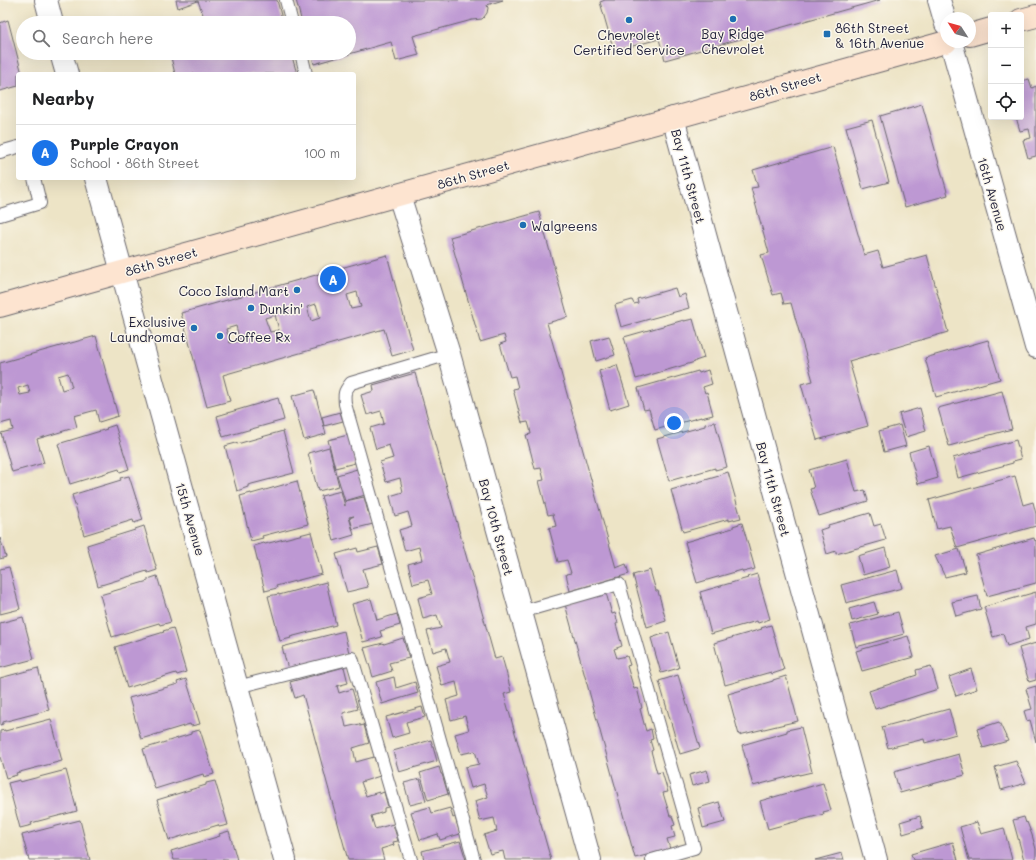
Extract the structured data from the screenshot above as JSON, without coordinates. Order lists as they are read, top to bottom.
{
  "streets": {
    "main road": ["86th Street"],
    "street": [
      "Bay 11th Street",
      "16th Avenue",
      "15th Avenue",
      "Bay 10th Street"
    ]
  },
  "crossings": [
    ["86th Street", "Bay 11th Street"],
    ["86th Street", "15th Avenue"],
    ["86th Street", "Bay 10th Street"]
  ],
  "places": {
    "other": [
      "Bay Ridge Chevrolet",
      "Chevrolet Certified Service",
      "Walgreens",
      "Coco Island Mart",
      "Dunkin'",
      "Exclusive Laundromat",
      "Coffee Rx"
    ],
    "transit": ["86th Street & 16th Avenue"]
  },
  "north": "top left",
  "page": {
    "map_buttons": ["+", "−"],
    "search": "Search here",
    "heading": "Nearby",
    "list": [
      {
        "mark": "A",
        "name": "Purple Crayon",
        "note": "School · 86th Street",
        "value": "100 m"
      }
    ],
    "pins": "A"
  }
}
